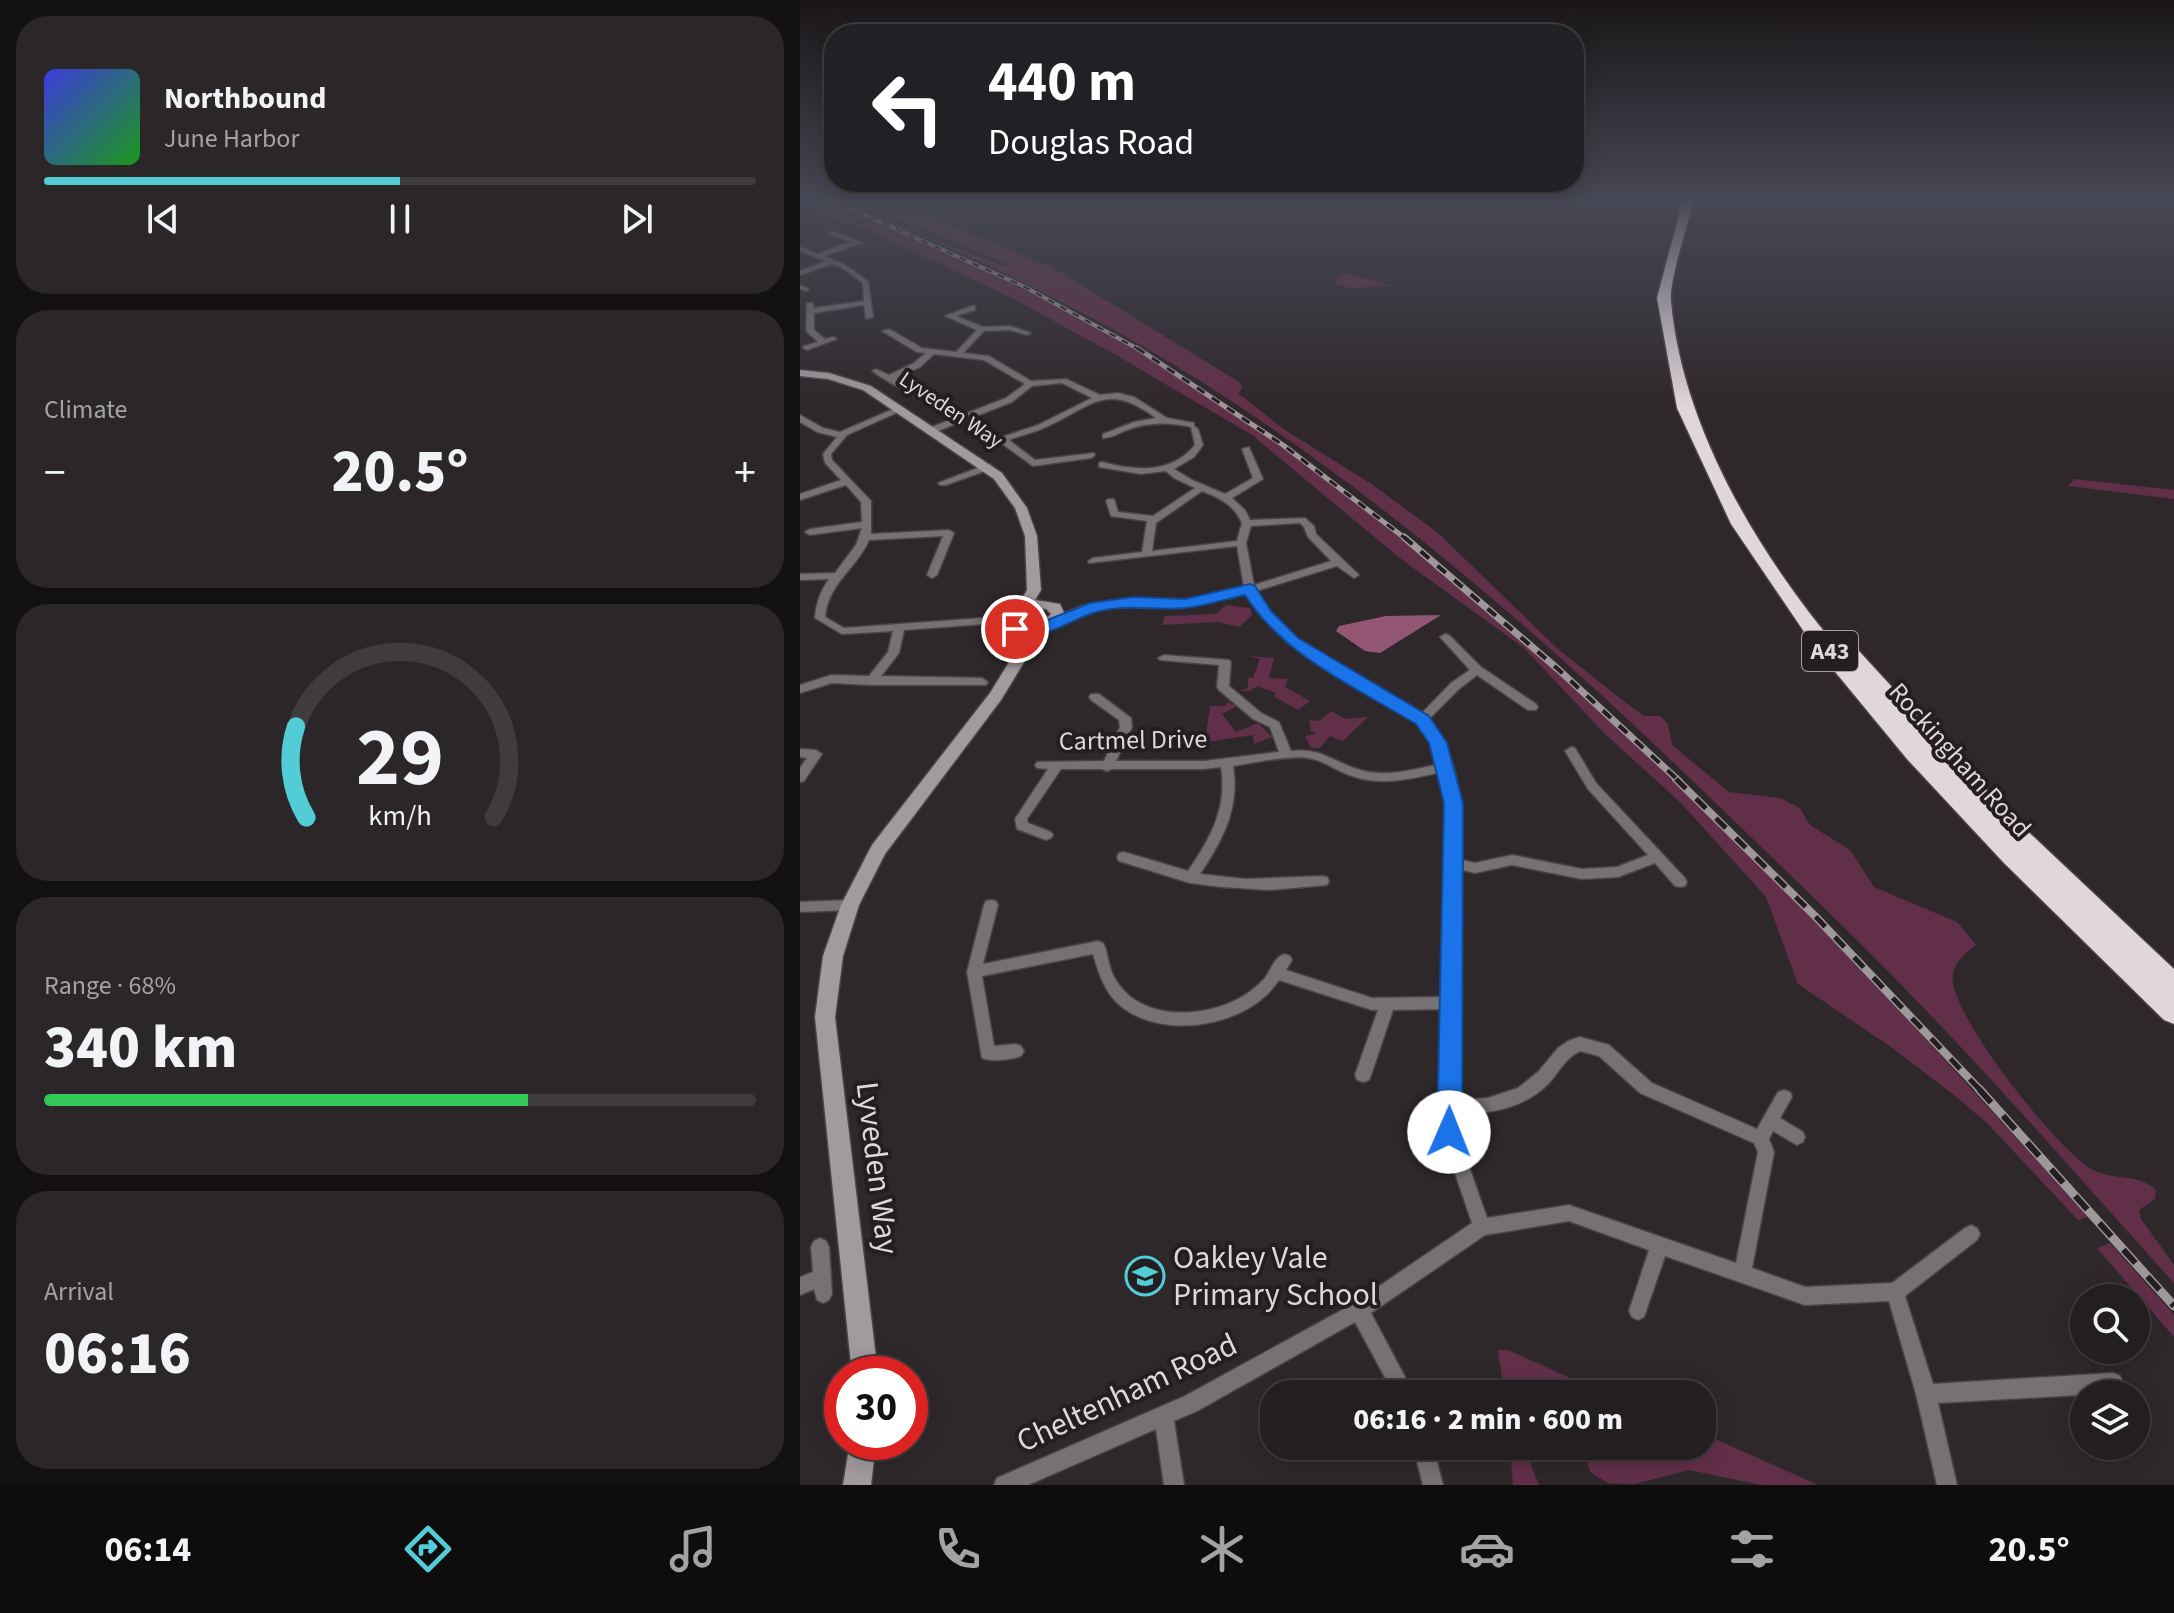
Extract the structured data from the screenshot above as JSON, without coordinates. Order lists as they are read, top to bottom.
{
  "streets": {
    "highway": ["A43", "Rockingham Road"],
    "street": ["Lyveden Way", "Cartmel Drive", "Cheltenham Road"]
  },
  "places": {
    "school or university": ["Oakley Vale Primary School"]
  },
  "page": {
    "turn": ["440 m", "Douglas Road"],
    "song": ["Northbound", "June Harbor"],
    "tile": [
      "Climate",
      ["Range · 68%", "340 km"],
      ["Arrival", "06:16"]
    ],
    "heat": ["−", "20.5°", "+"],
    "limit": "30",
    "trip": "06:16 · 2 min · 600 m",
    "tabs": ["06:14", "20.5°"],
    "gauge": ["29", "km/h"]
  }
}
